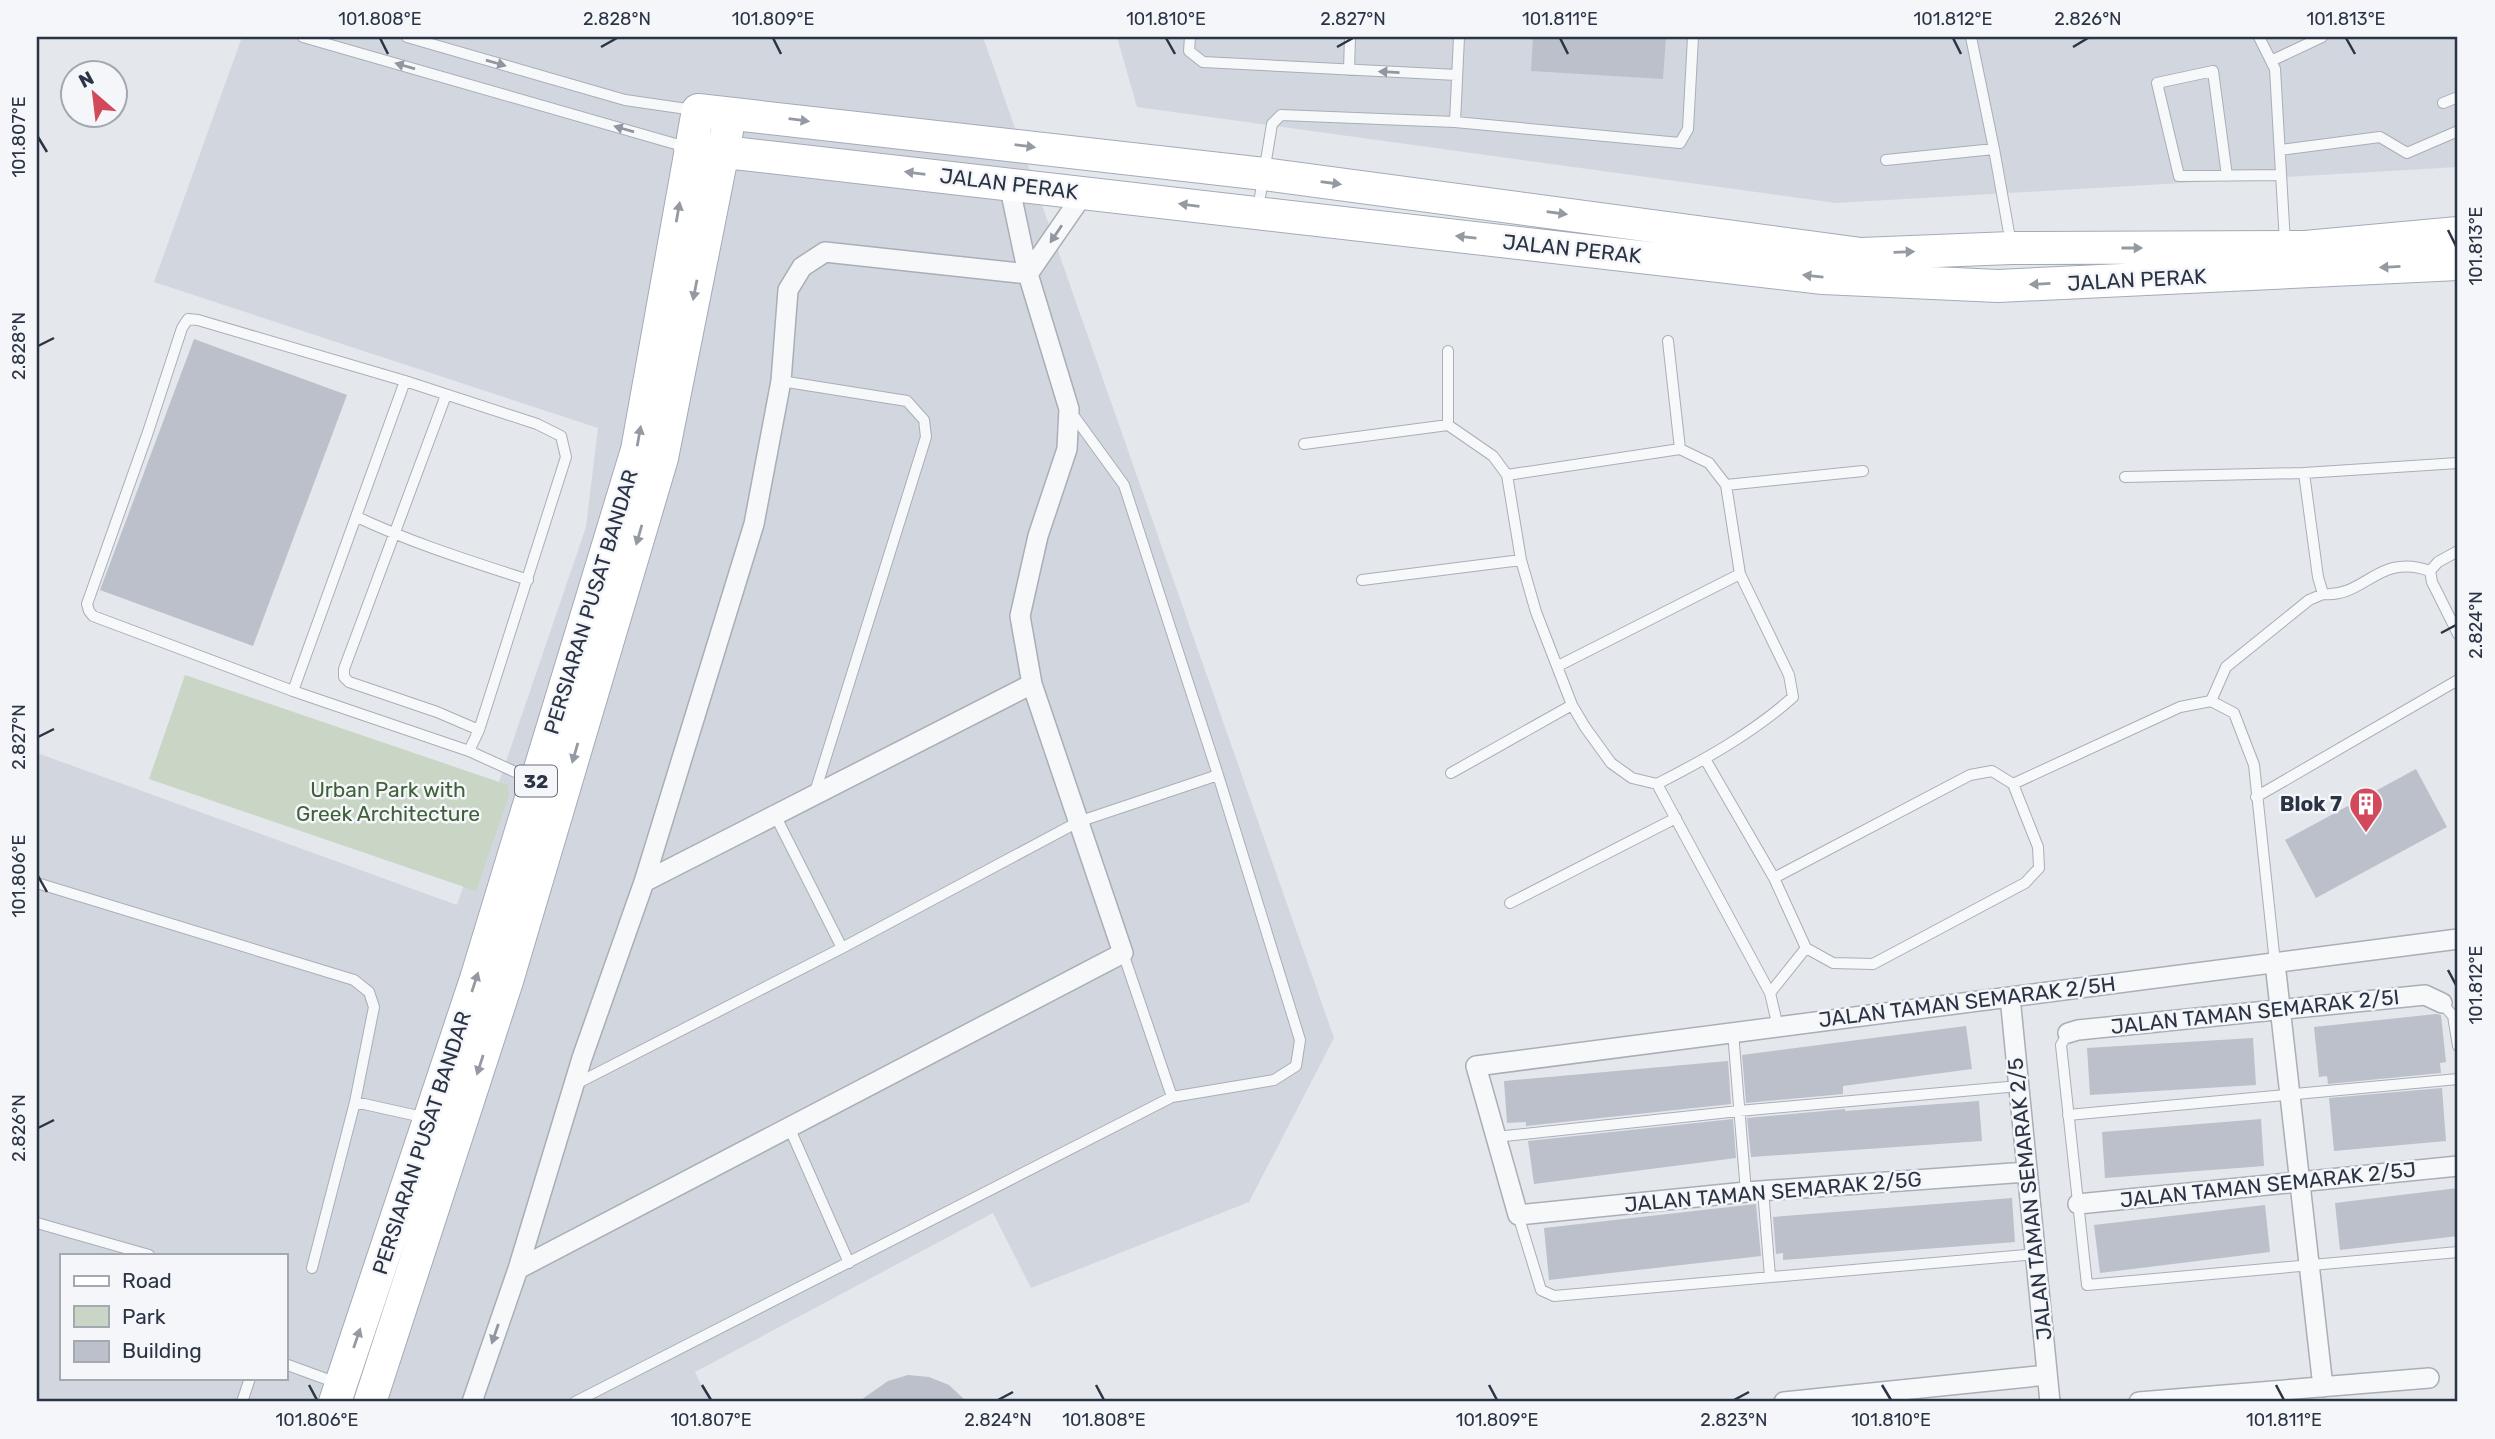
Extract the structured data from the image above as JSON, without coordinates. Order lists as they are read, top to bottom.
{
  "streets": {
    "main road": ["JALAN PERAK", "PERSIARAN PUSAT BANDAR", "32"],
    "street": [
      "JALAN TAMAN SEMARAK 2/5H",
      "JALAN TAMAN SEMARAK 2/5I",
      "JALAN TAMAN SEMARAK 2/5J",
      "JALAN TAMAN SEMARAK 2/5G",
      "JALAN TAMAN SEMARAK 2/5"
    ]
  },
  "crossings": [
    ["JALAN PERAK", "PERSIARAN PUSAT BANDAR"],
    ["JALAN TAMAN SEMARAK 2/5H", "JALAN TAMAN SEMARAK 2/5"],
    ["JALAN TAMAN SEMARAK 2/5G", "JALAN TAMAN SEMARAK 2/5"]
  ],
  "parks": ["Urban Park with Greek Architecture"],
  "places": {
    "building": ["Blok 7"]
  },
  "legend": ["Road", "Park", "Building"],
  "north": "top left",
  "coordinates": [
    "101.808°E",
    "2.828°N",
    "101.809°E",
    "101.810°E",
    "2.827°N",
    "101.811°E",
    "101.812°E",
    "2.826°N",
    "101.813°E",
    "101.807°E",
    "2.824°N",
    "101.806°E",
    "2.823°N"
  ]
}
